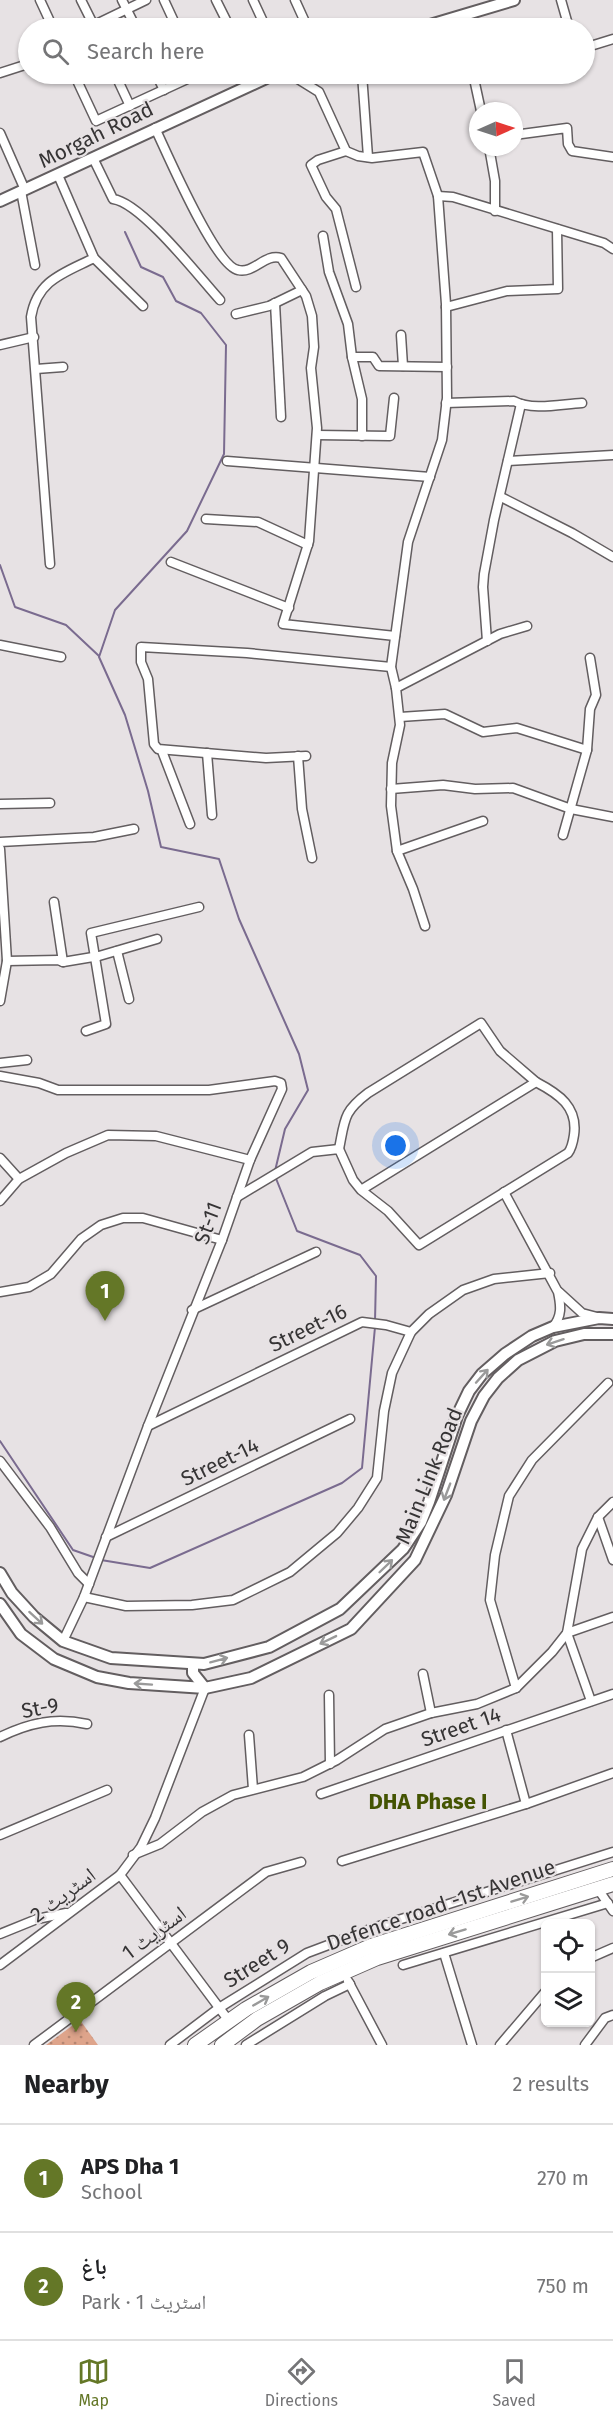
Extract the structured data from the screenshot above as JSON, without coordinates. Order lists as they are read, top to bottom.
{
  "streets": {
    "main road": ["Defence road -1st Avenue"],
    "street": [
      "Morgah Road",
      "St-11",
      "Street-16",
      "Street-14",
      "Main Link Road",
      "St-9",
      "Street 14",
      "اسٹریٹ 2",
      "اسٹریٹ 1",
      "Street 9"
    ]
  },
  "crossings": [
    ["St-11", "Street-16"],
    ["St-11", "Street-14"],
    ["St-11", "Main Link Road"]
  ],
  "districts": ["DHA Phase I"],
  "north": "right",
  "page": {
    "search": "Search here",
    "pins": ["1", "2"],
    "heading": ["Nearby", "2 results"],
    "list": [
      {
        "mark": "1",
        "name": "APS Dha 1",
        "note": "School",
        "value": "270 m"
      },
      {
        "mark": "2",
        "name": "باغ",
        "note": "Park · اسٹریٹ 1",
        "value": "750 m"
      }
    ],
    "nav": ["Map", "Directions", "Saved"]
  }
}
